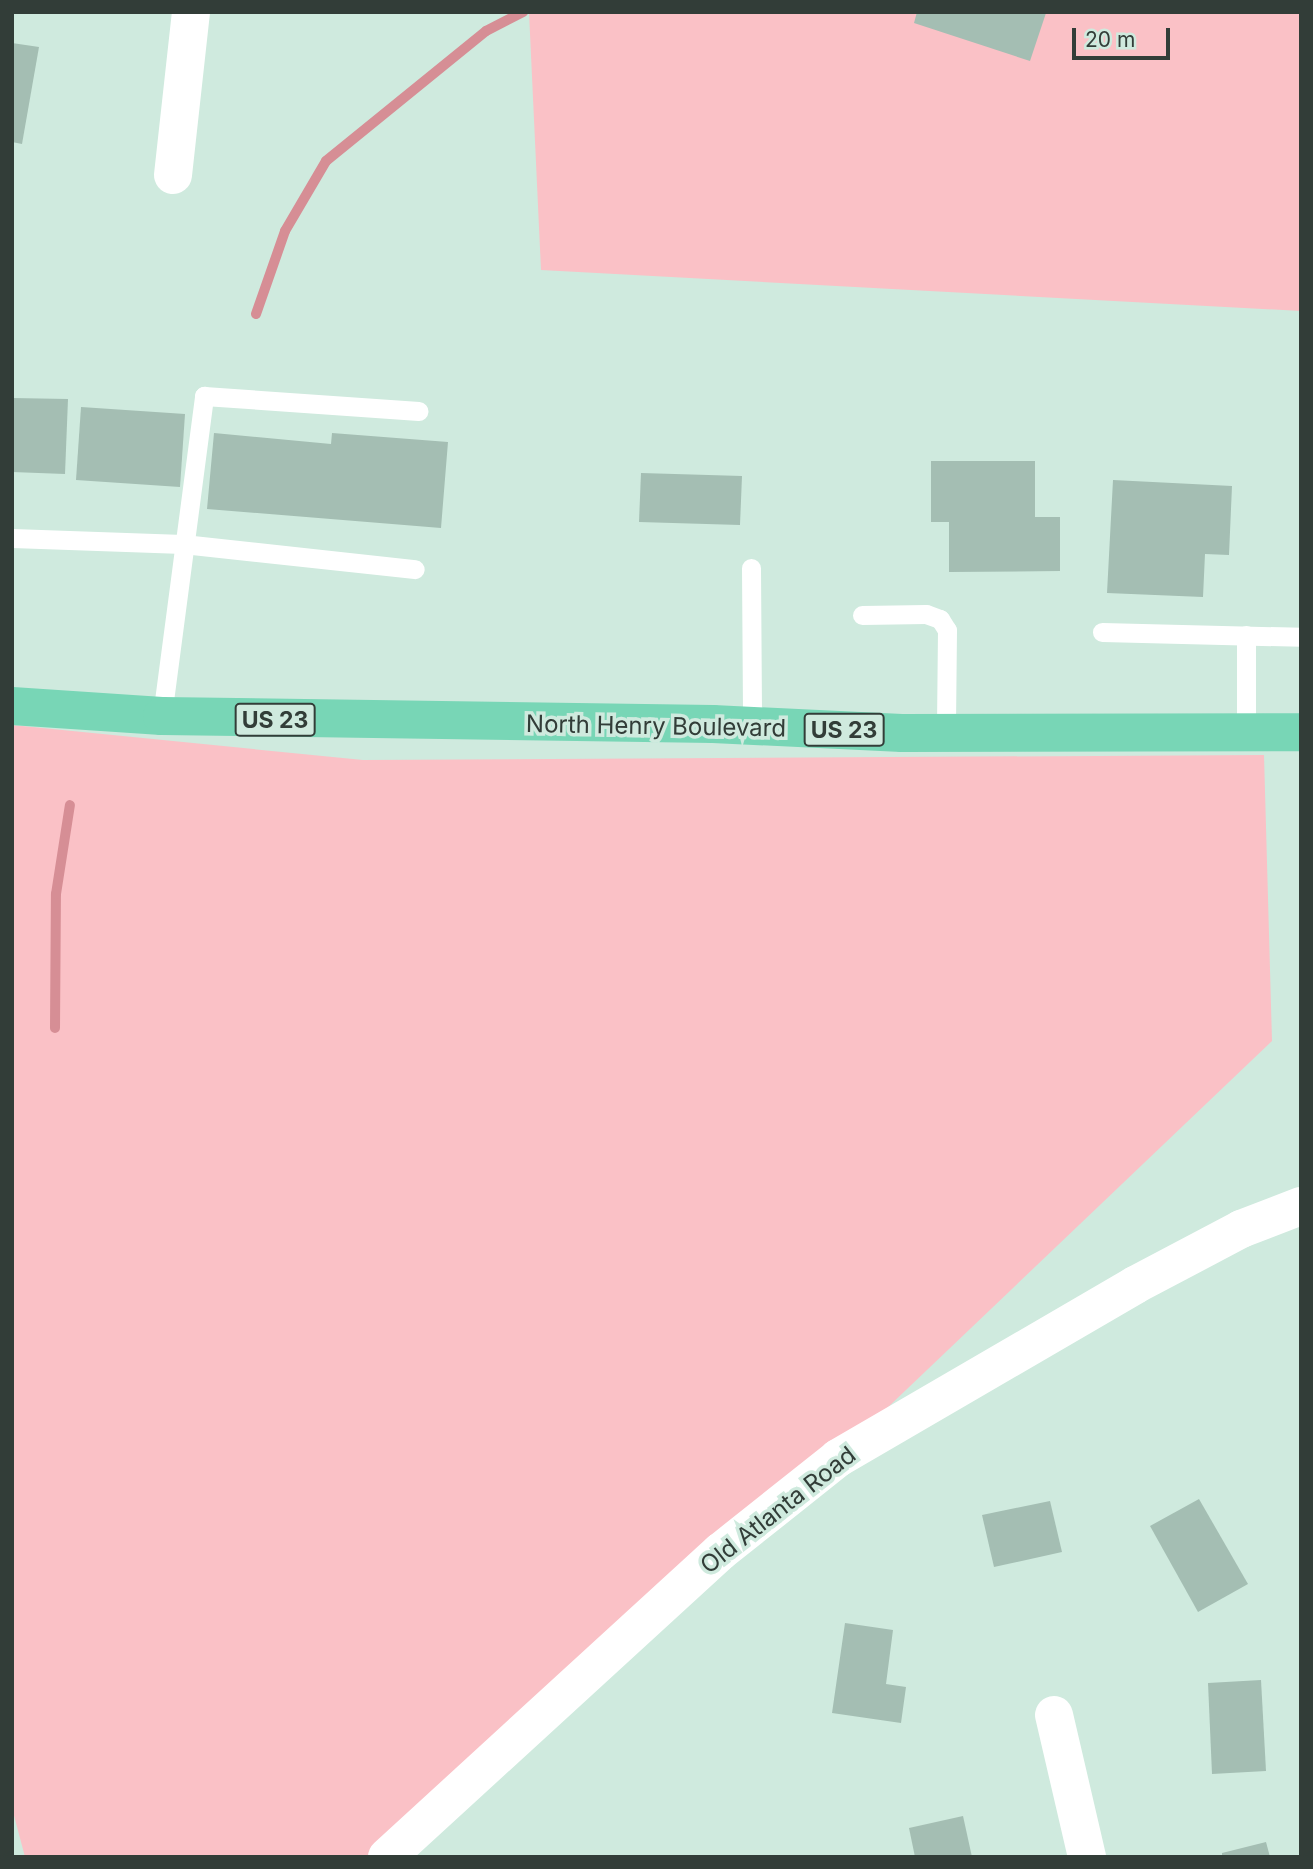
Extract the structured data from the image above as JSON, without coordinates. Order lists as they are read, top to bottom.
{
  "streets": {
    "highway": ["US 23", "North Henry Boulevard"],
    "street": ["Old Atlanta Road"]
  },
  "scale_bar": "20 m"
}
